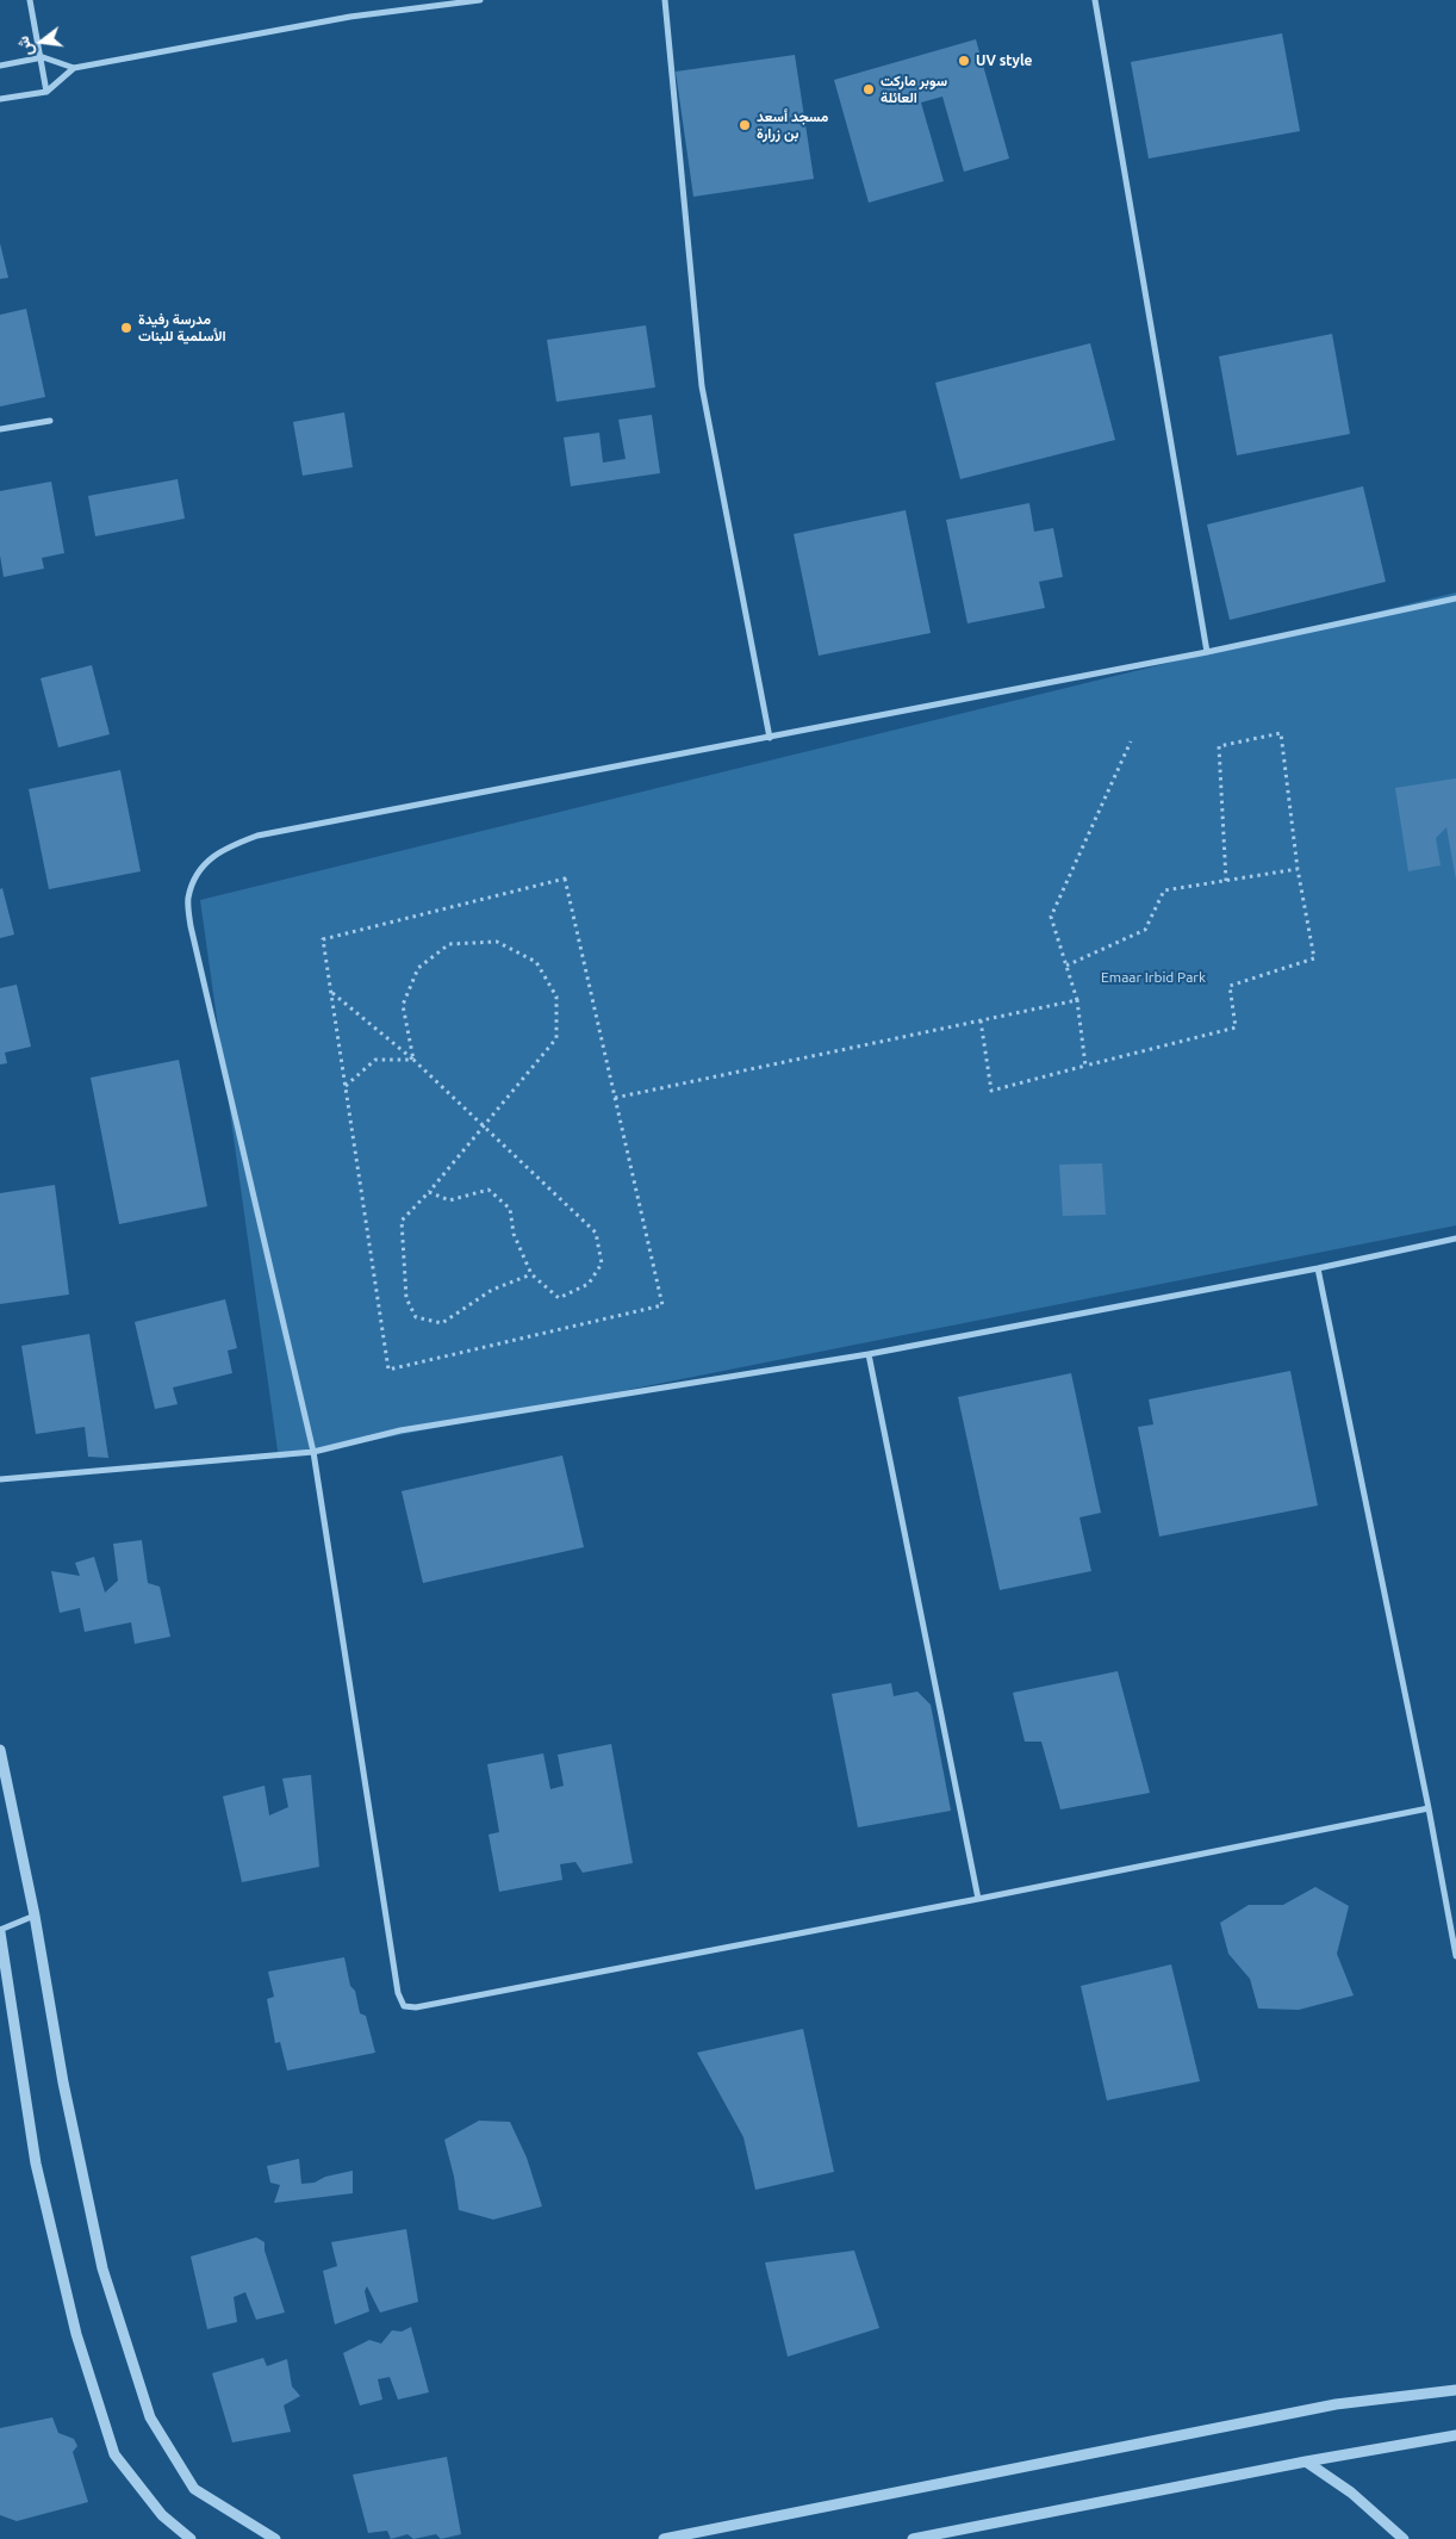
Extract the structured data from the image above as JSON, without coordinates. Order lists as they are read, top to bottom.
{
  "parks": ["Emaar Irbid Park"],
  "places": [
    "UV style",
    "سوبر ماركت العائلة",
    "مسجد أسعد بن زرارة",
    "مدرسة رفيدة الأسلمية للبنات"
  ],
  "north": "left"
}
